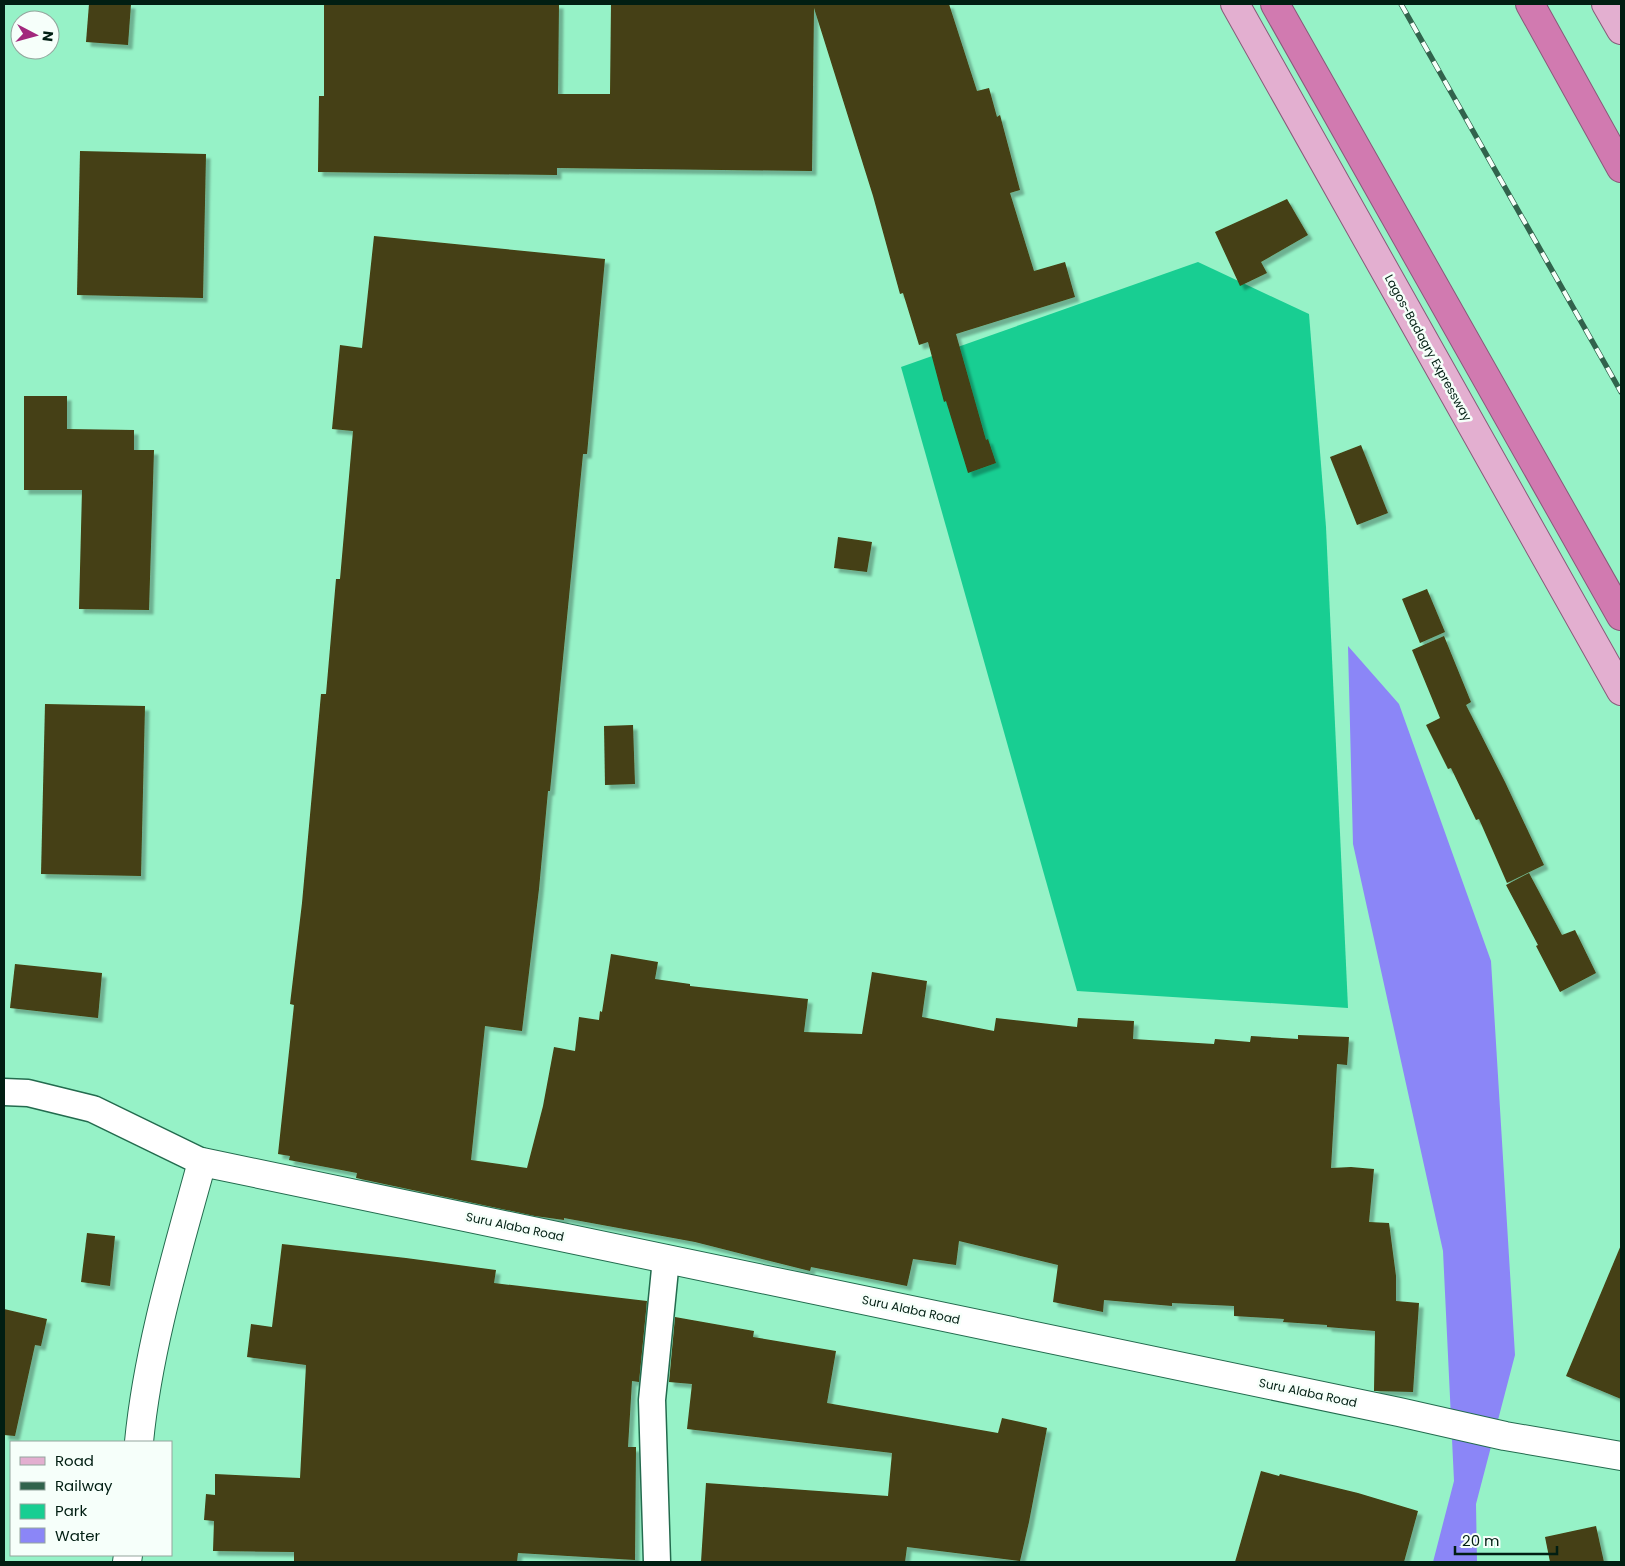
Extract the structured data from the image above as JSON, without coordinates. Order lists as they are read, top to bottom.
{
  "streets": {
    "main road": ["Lagos-Badagry Expressway"],
    "street": ["Suru Alaba Road"]
  },
  "legend": [
    "Road",
    "Railway",
    "Park",
    "Water"
  ],
  "scale_bar": "20 m",
  "north": "right"
}
